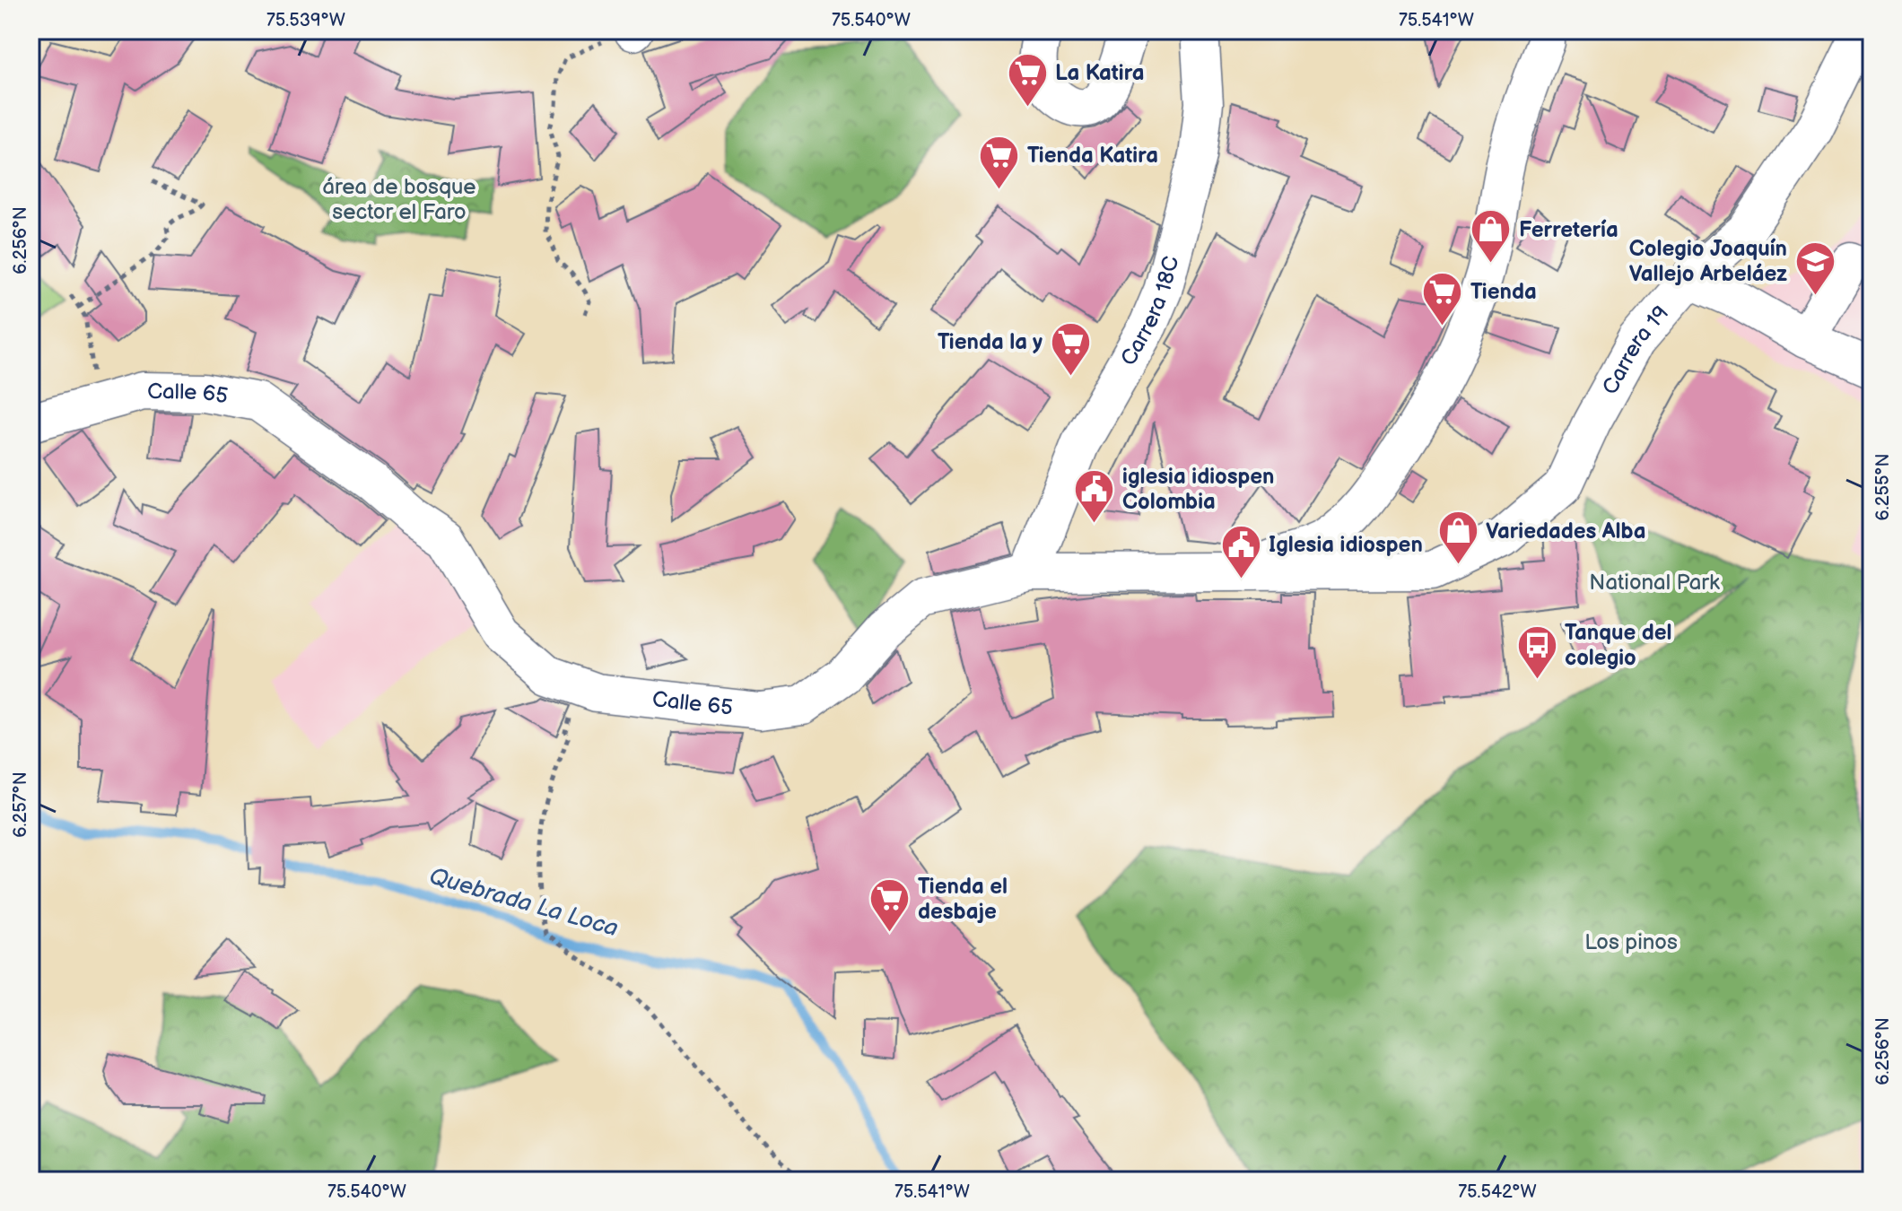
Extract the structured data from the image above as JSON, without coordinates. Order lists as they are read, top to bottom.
{
  "streets": {
    "street": ["Carrera 18C", "Carrera 19", "Calle 65"]
  },
  "crossings": [
    ["Carrera 18C", "Calle 65"],
    ["Carrera 19", "Calle 65"]
  ],
  "water": ["Quebrada La Loca"],
  "parks": ["área de bosque sector el Faro", "National Park", "Los pinos"],
  "places": {
    "supermarket": [
      "La Katira",
      "Tienda Katira",
      "Tienda",
      "Tienda la y",
      "Tienda el desbaje"
    ],
    "shop": ["Ferretería", "Variedades Alba"],
    "school or university": ["Colegio Joaquín Vallejo Arbeláez"],
    "public building": ["iglesia idiospen Colombia", "Iglesia idiospen"],
    "bus stop": ["Tanque del colegio"]
  },
  "coordinates": [
    "75.539°W",
    "75.540°W",
    "75.541°W",
    "6.256°N",
    "6.255°N",
    "6.257°N",
    "75.542°W"
  ]
}
